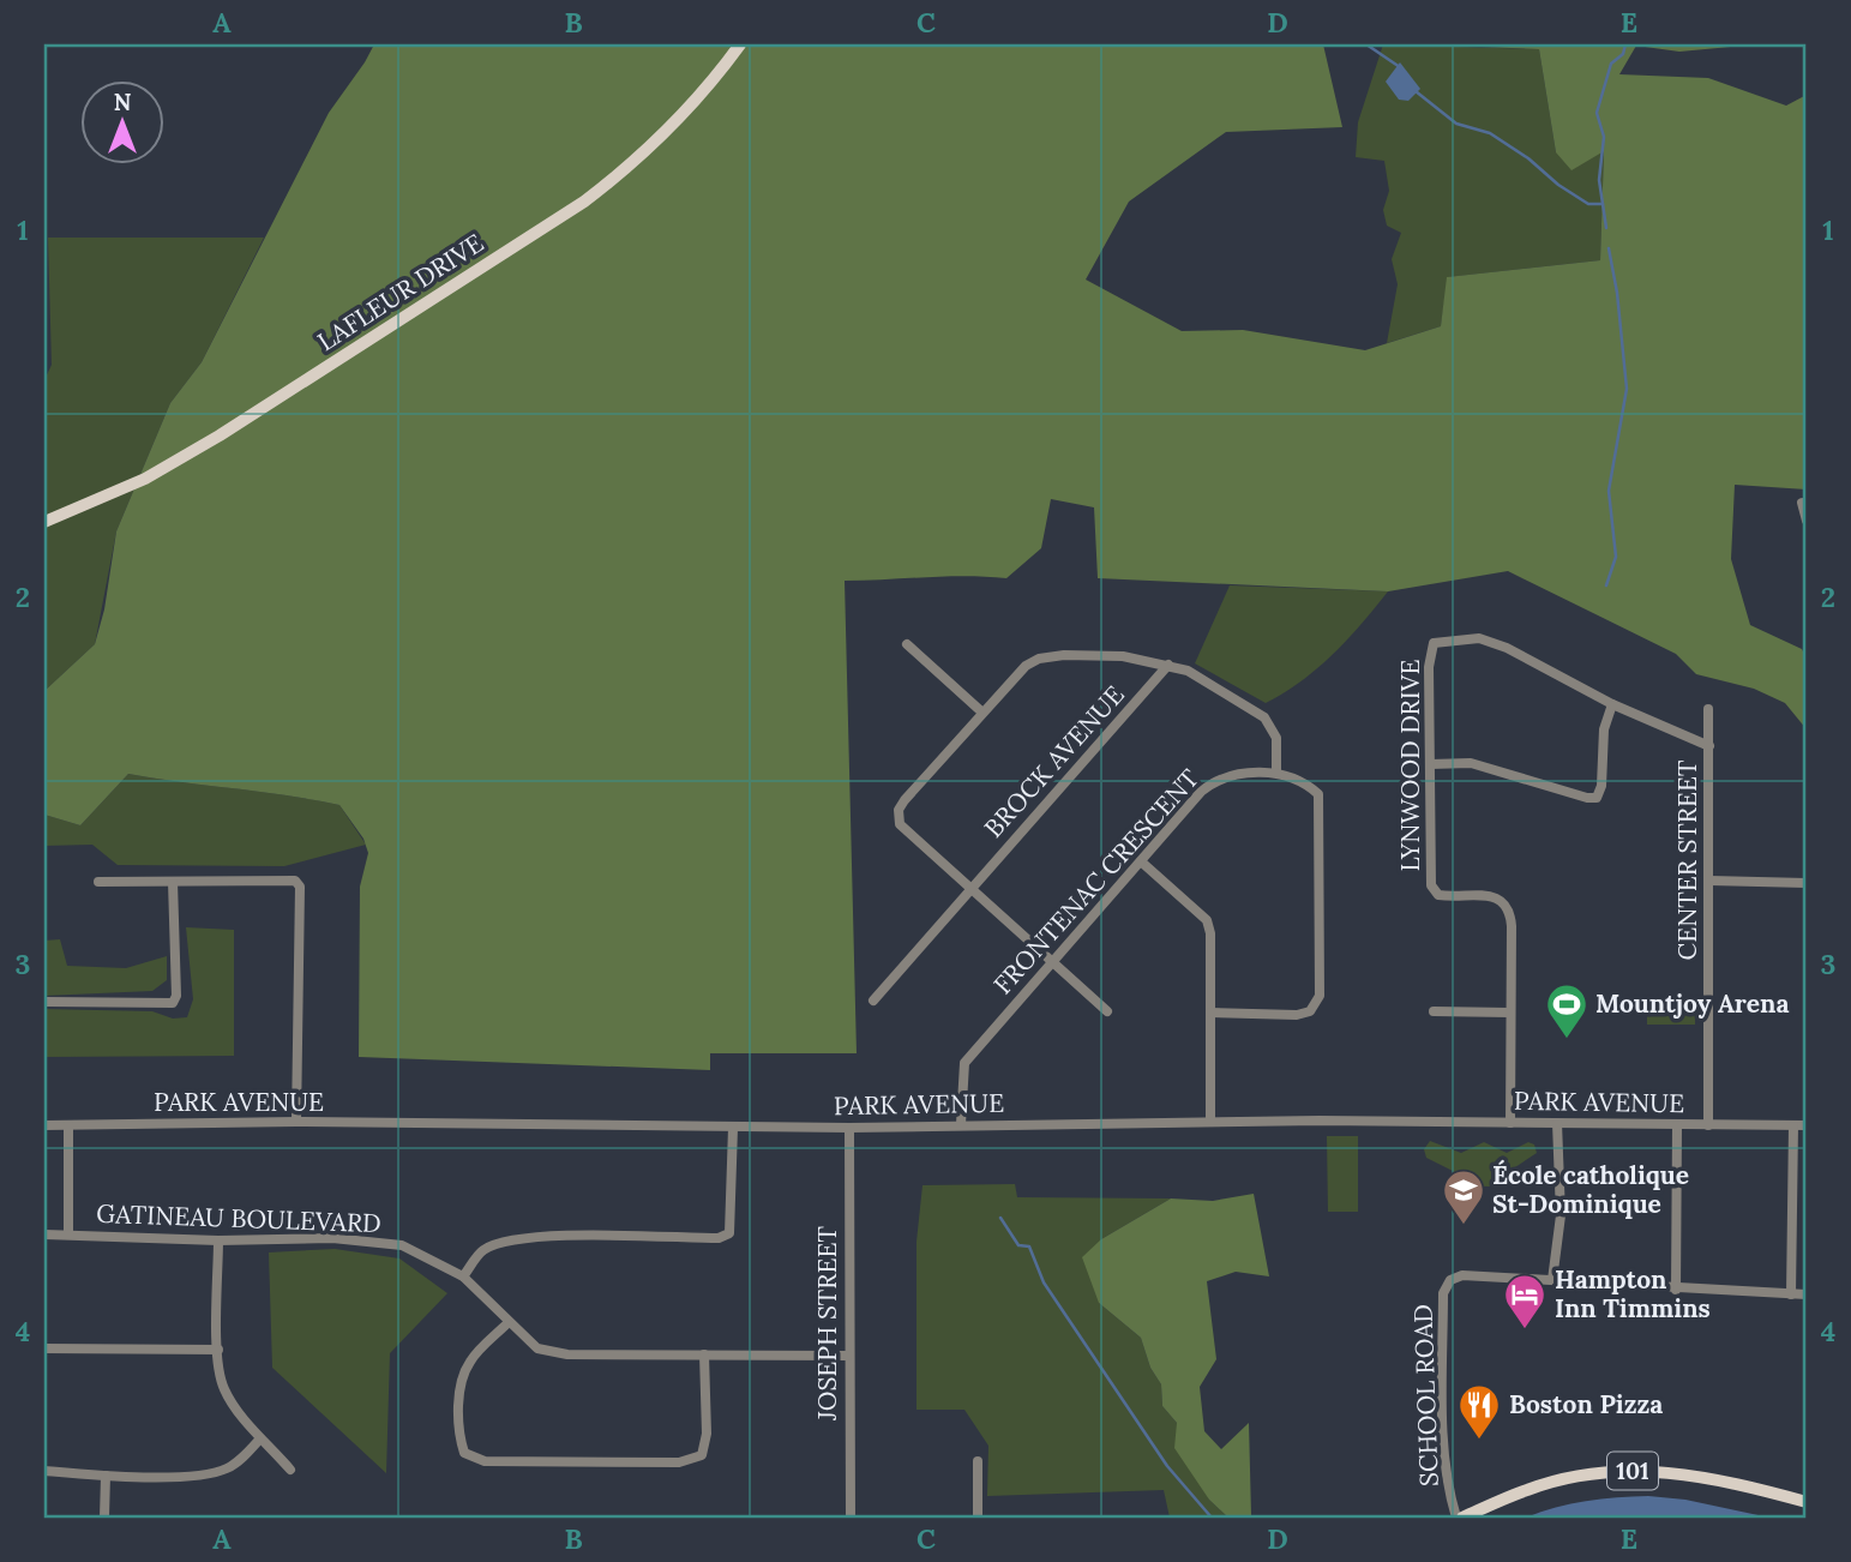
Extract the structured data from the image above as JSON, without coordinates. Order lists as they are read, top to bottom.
{
  "streets": {
    "main road": ["LAFLEUR DRIVE", "101"],
    "street": [
      "BROCK AVENUE",
      "LYNWOOD DRIVE",
      "CENTER STREET",
      "FRONTENAC CRESCENT",
      "PARK AVENUE",
      "GATINEAU BOULEVARD",
      "JOSEPH STREET",
      "SCHOOL ROAD"
    ]
  },
  "crossings": [
    ["LYNWOOD DRIVE", "CENTER STREET"],
    ["LYNWOOD DRIVE", "PARK AVENUE"],
    ["CENTER STREET", "PARK AVENUE"],
    ["FRONTENAC CRESCENT", "PARK AVENUE"],
    ["PARK AVENUE", "JOSEPH STREET"],
    ["GATINEAU BOULEVARD", "JOSEPH STREET"]
  ],
  "places": {
    "sports": ["Mountjoy Arena"],
    "school or university": ["École catholique St-Dominique"],
    "hotel": ["Hampton Inn Timmins"],
    "restaurant": ["Boston Pizza"]
  },
  "north": "top",
  "grid": {
    "columns": [
      "A",
      "B",
      "C",
      "D",
      "E"
    ],
    "rows": [
      "1",
      "2",
      "3",
      "4"
    ]
  }
}
